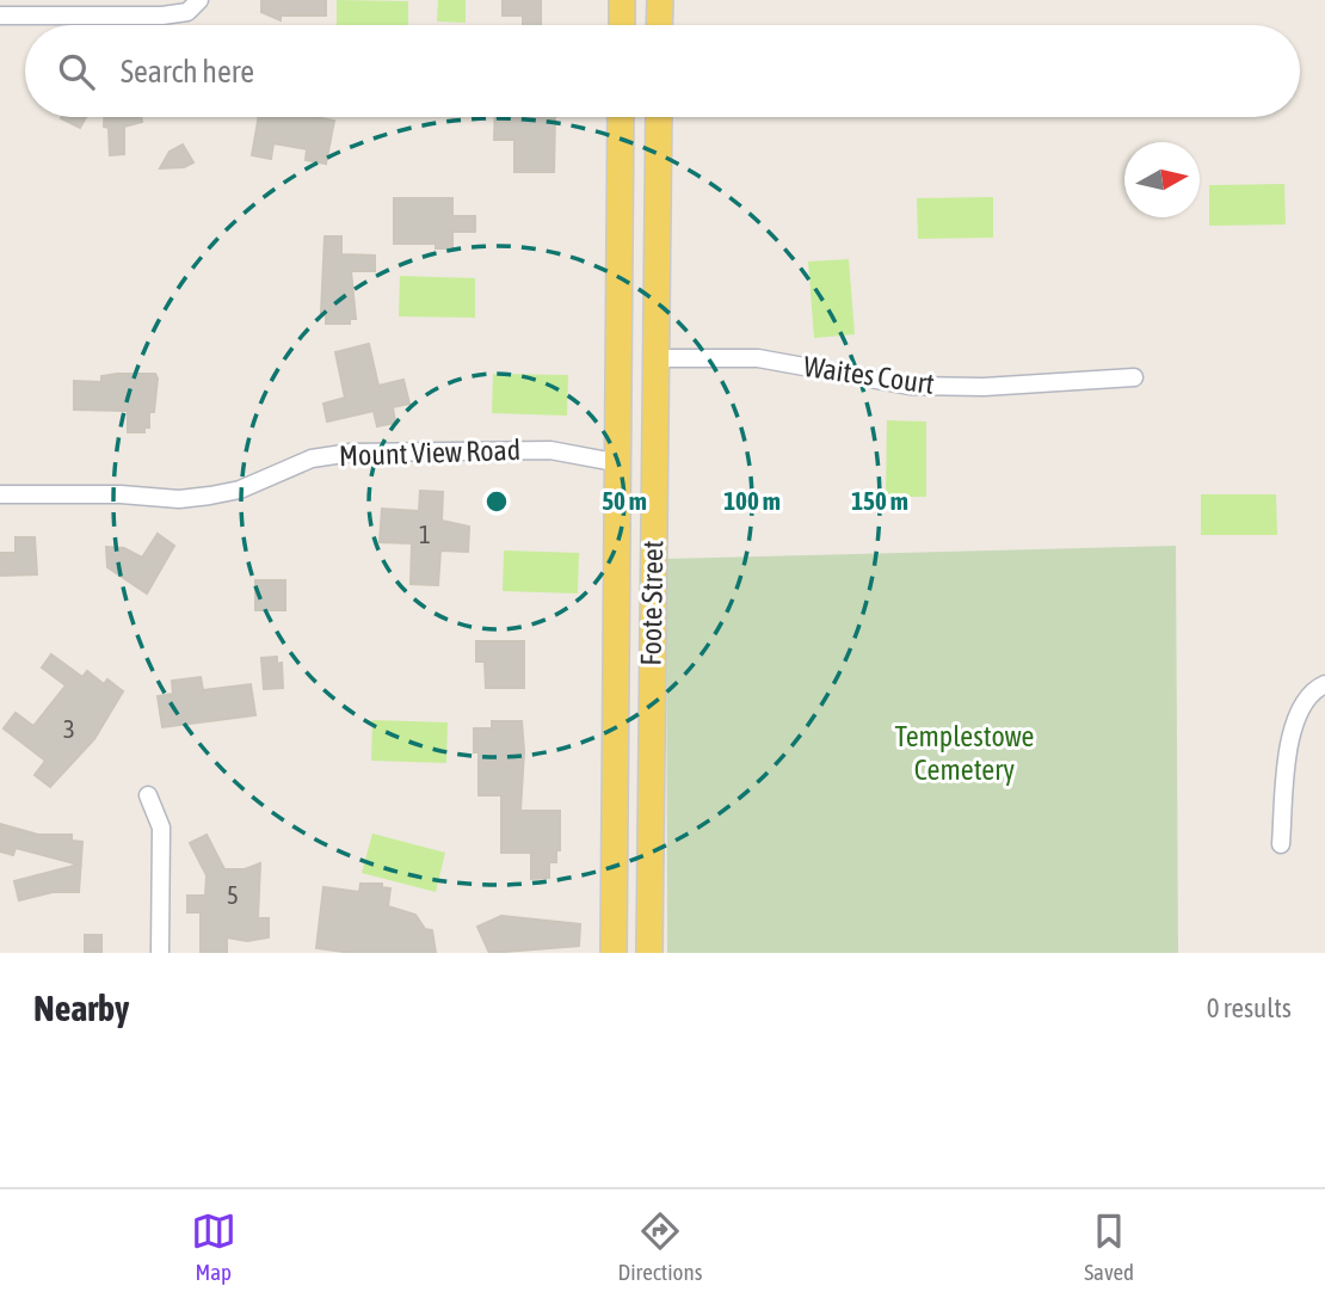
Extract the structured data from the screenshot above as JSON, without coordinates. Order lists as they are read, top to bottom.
{
  "streets": {
    "main road": ["Foote Street"],
    "street": ["Waites Court", "Mount View Road"]
  },
  "crossings": [
    ["Waites Court", "Foote Street"],
    ["Mount View Road", "Foote Street"]
  ],
  "parks": ["Templestowe Cemetery"],
  "house_numbers": ["1", "3", "5"],
  "north": "right",
  "page": {
    "search": "Search here",
    "heading": ["Nearby", "0 results"],
    "nav": ["Map", "Directions", "Saved"]
  },
  "rings": ["50 m", "100 m", "150 m"]
}
